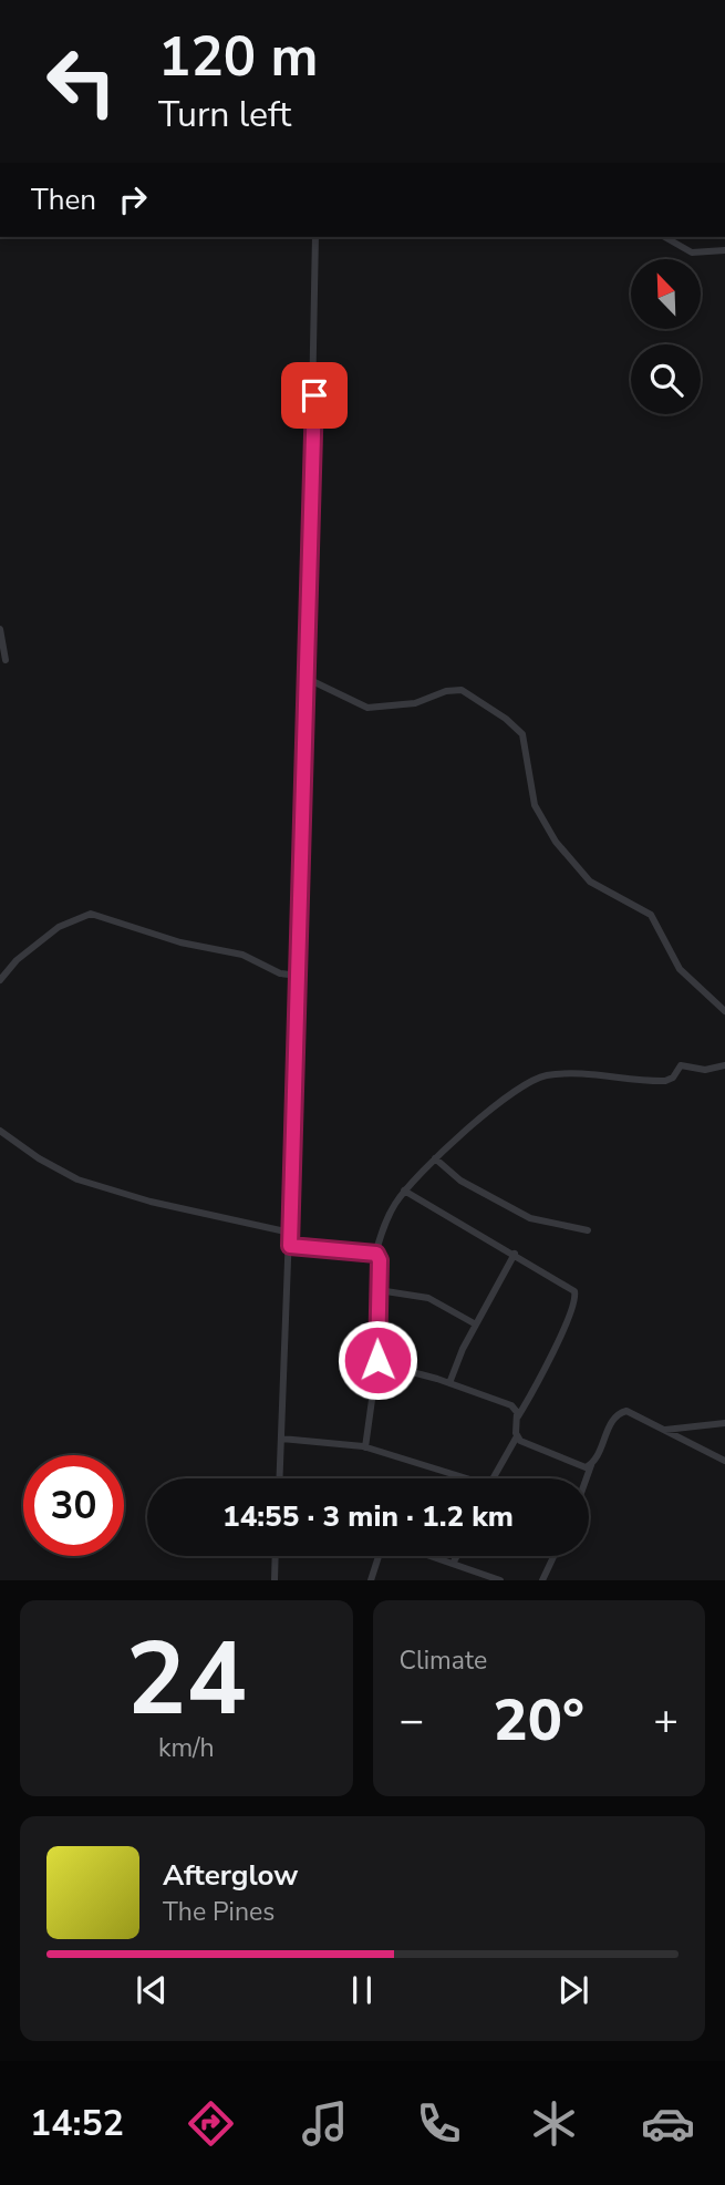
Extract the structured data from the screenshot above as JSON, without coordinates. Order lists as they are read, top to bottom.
{
  "north": "top left",
  "page": {
    "turn": ["120 m", "Turn left"],
    "then": "Then",
    "limit": "30",
    "trip": "14:55 · 3 min · 1.2 km",
    "tile": [
      ["24", "km/h"],
      "Climate"
    ],
    "heat": ["−", "20°", "+"],
    "song": ["Afterglow", "The Pines"],
    "tabs": "14:52"
  }
}
